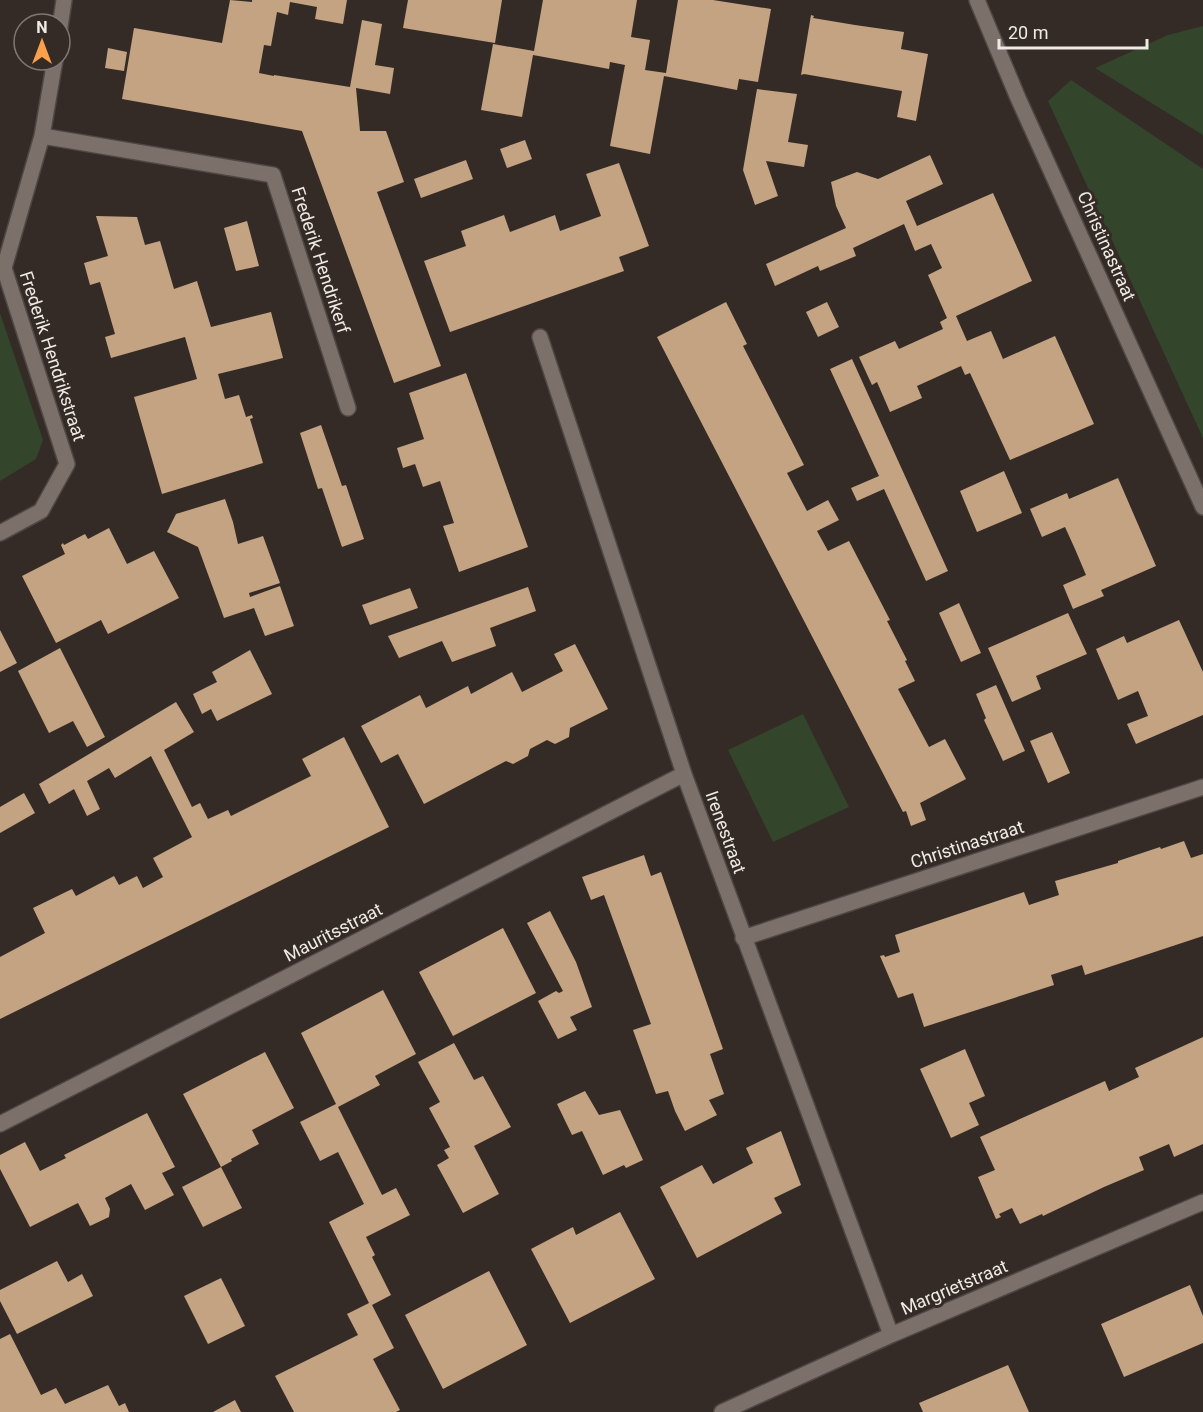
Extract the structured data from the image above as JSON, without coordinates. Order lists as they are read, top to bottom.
{
  "streets": {
    "street": [
      "Christinastraat",
      "Frederik Hendrikerf",
      "Frederik Hendrikstraat",
      "Irenestraat",
      "Mauritsstraat",
      "Margrietstraat"
    ]
  },
  "crossings": [
    ["Christinastraat", "Irenestraat"],
    ["Frederik Hendrikerf", "Frederik Hendrikstraat"],
    ["Irenestraat", "Mauritsstraat"],
    ["Irenestraat", "Margrietstraat"]
  ],
  "scale_bar": "20 m",
  "north": "top"
}
